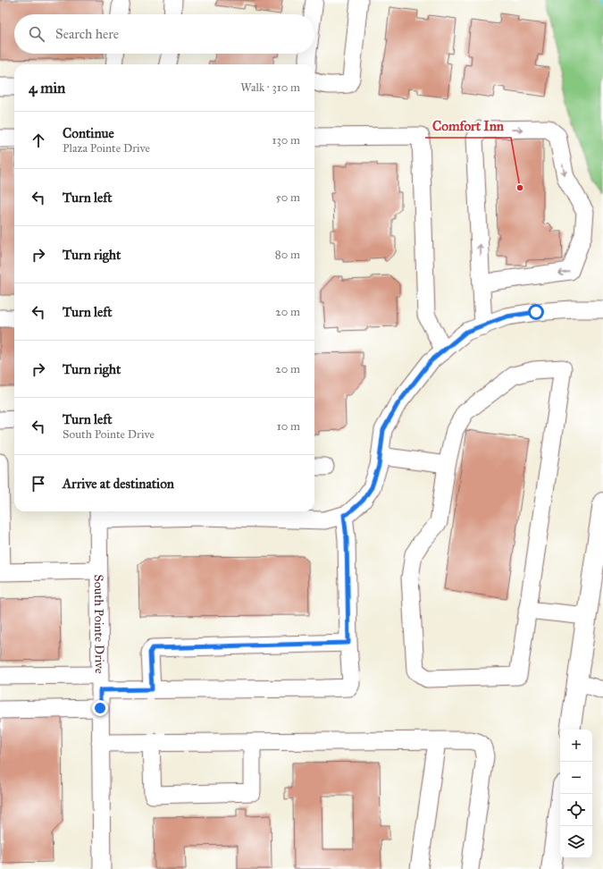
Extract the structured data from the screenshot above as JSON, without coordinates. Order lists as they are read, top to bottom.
{
  "streets": {
    "street": ["South Pointe Drive"]
  },
  "places": ["Comfort Inn"],
  "page": {
    "search": "Search here",
    "heading": ["4 min", "Walk · 310 m"],
    "list": [
      ["Continue", "Plaza Pointe Drive", "130 m"],
      ["Turn left", "50 m"],
      ["Turn right", "80 m"],
      ["Turn left", "20 m"],
      ["Turn right", "20 m"],
      ["Turn left", "South Pointe Drive", "10 m"],
      "Arrive at destination"
    ],
    "map_buttons": ["+", "−"]
  }
}
